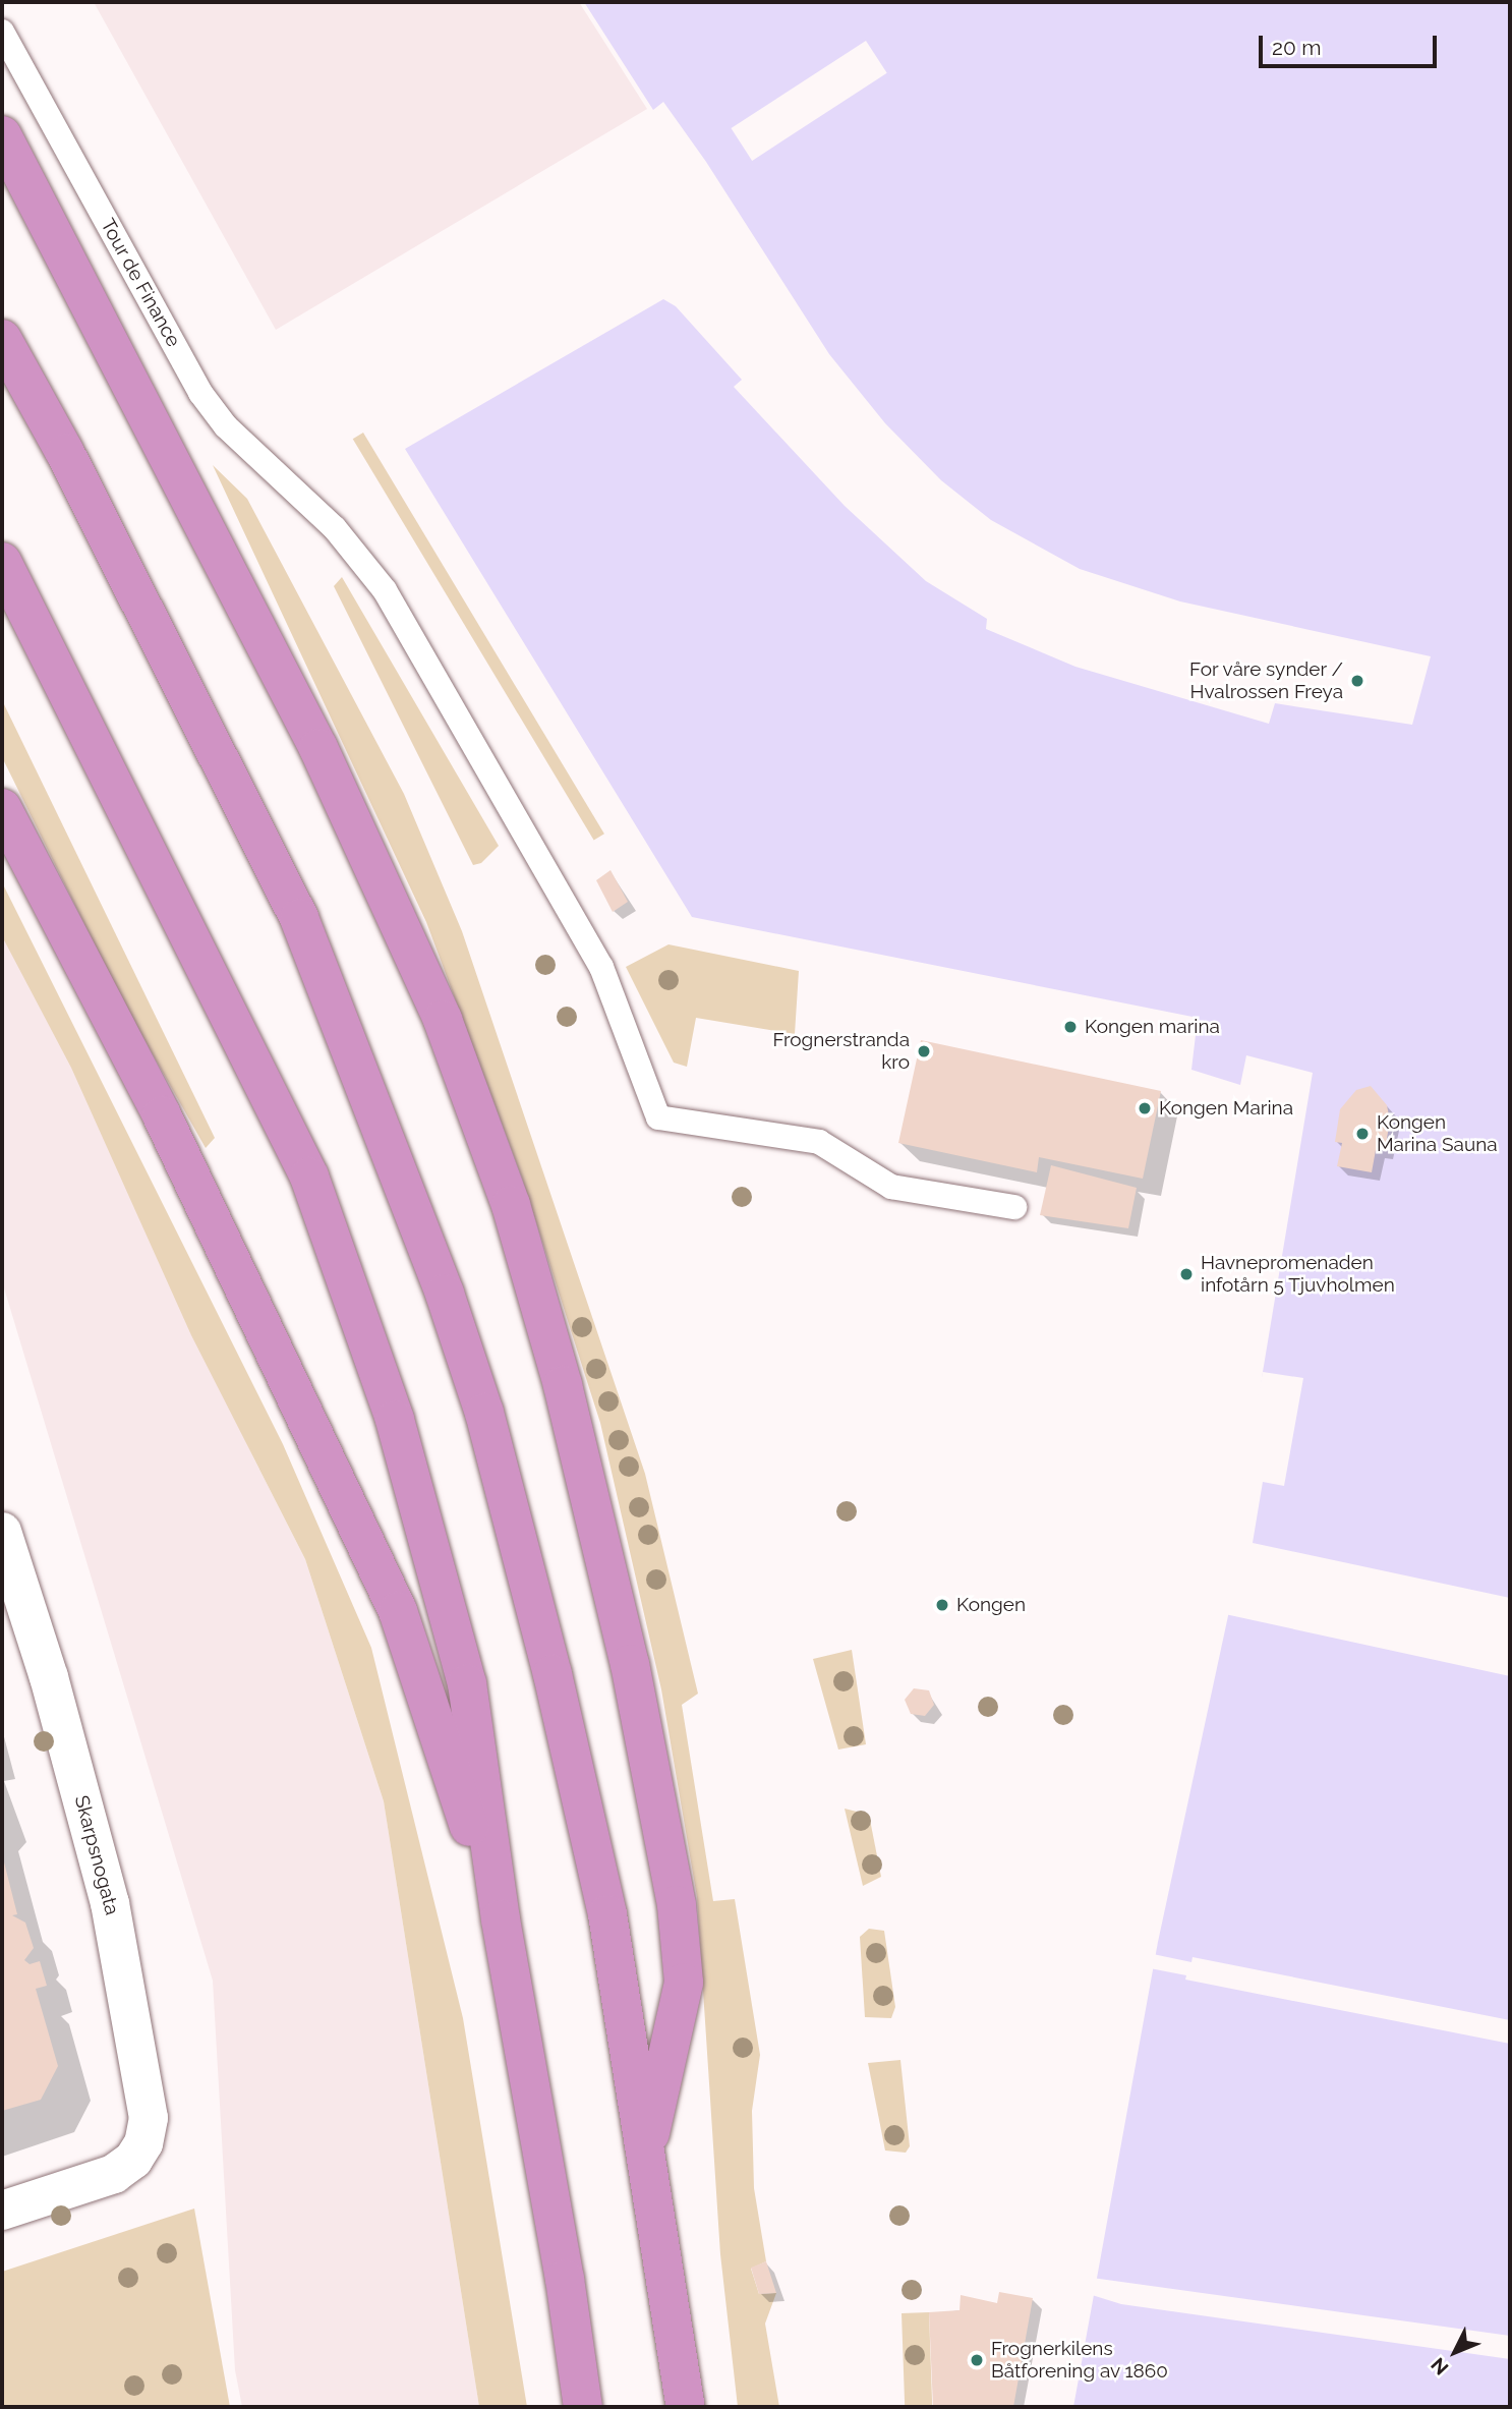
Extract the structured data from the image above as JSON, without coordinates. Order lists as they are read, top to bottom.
{
  "streets": {
    "street": ["Skarpsnogata"],
    "lane": ["Tour de Finance"]
  },
  "places": [
    "For våre synder / Hvalrossen Freya",
    "Kongen marina",
    "Frognerstranda kro",
    "Kongen Marina",
    "Kongen Marina Sauna",
    "Havnepromenaden infotårn 5 Tjuvholmen",
    "Kongen",
    "Frognerkilens Båtforening av 1860"
  ],
  "scale_bar": "20 m",
  "north": "bottom left"
}
